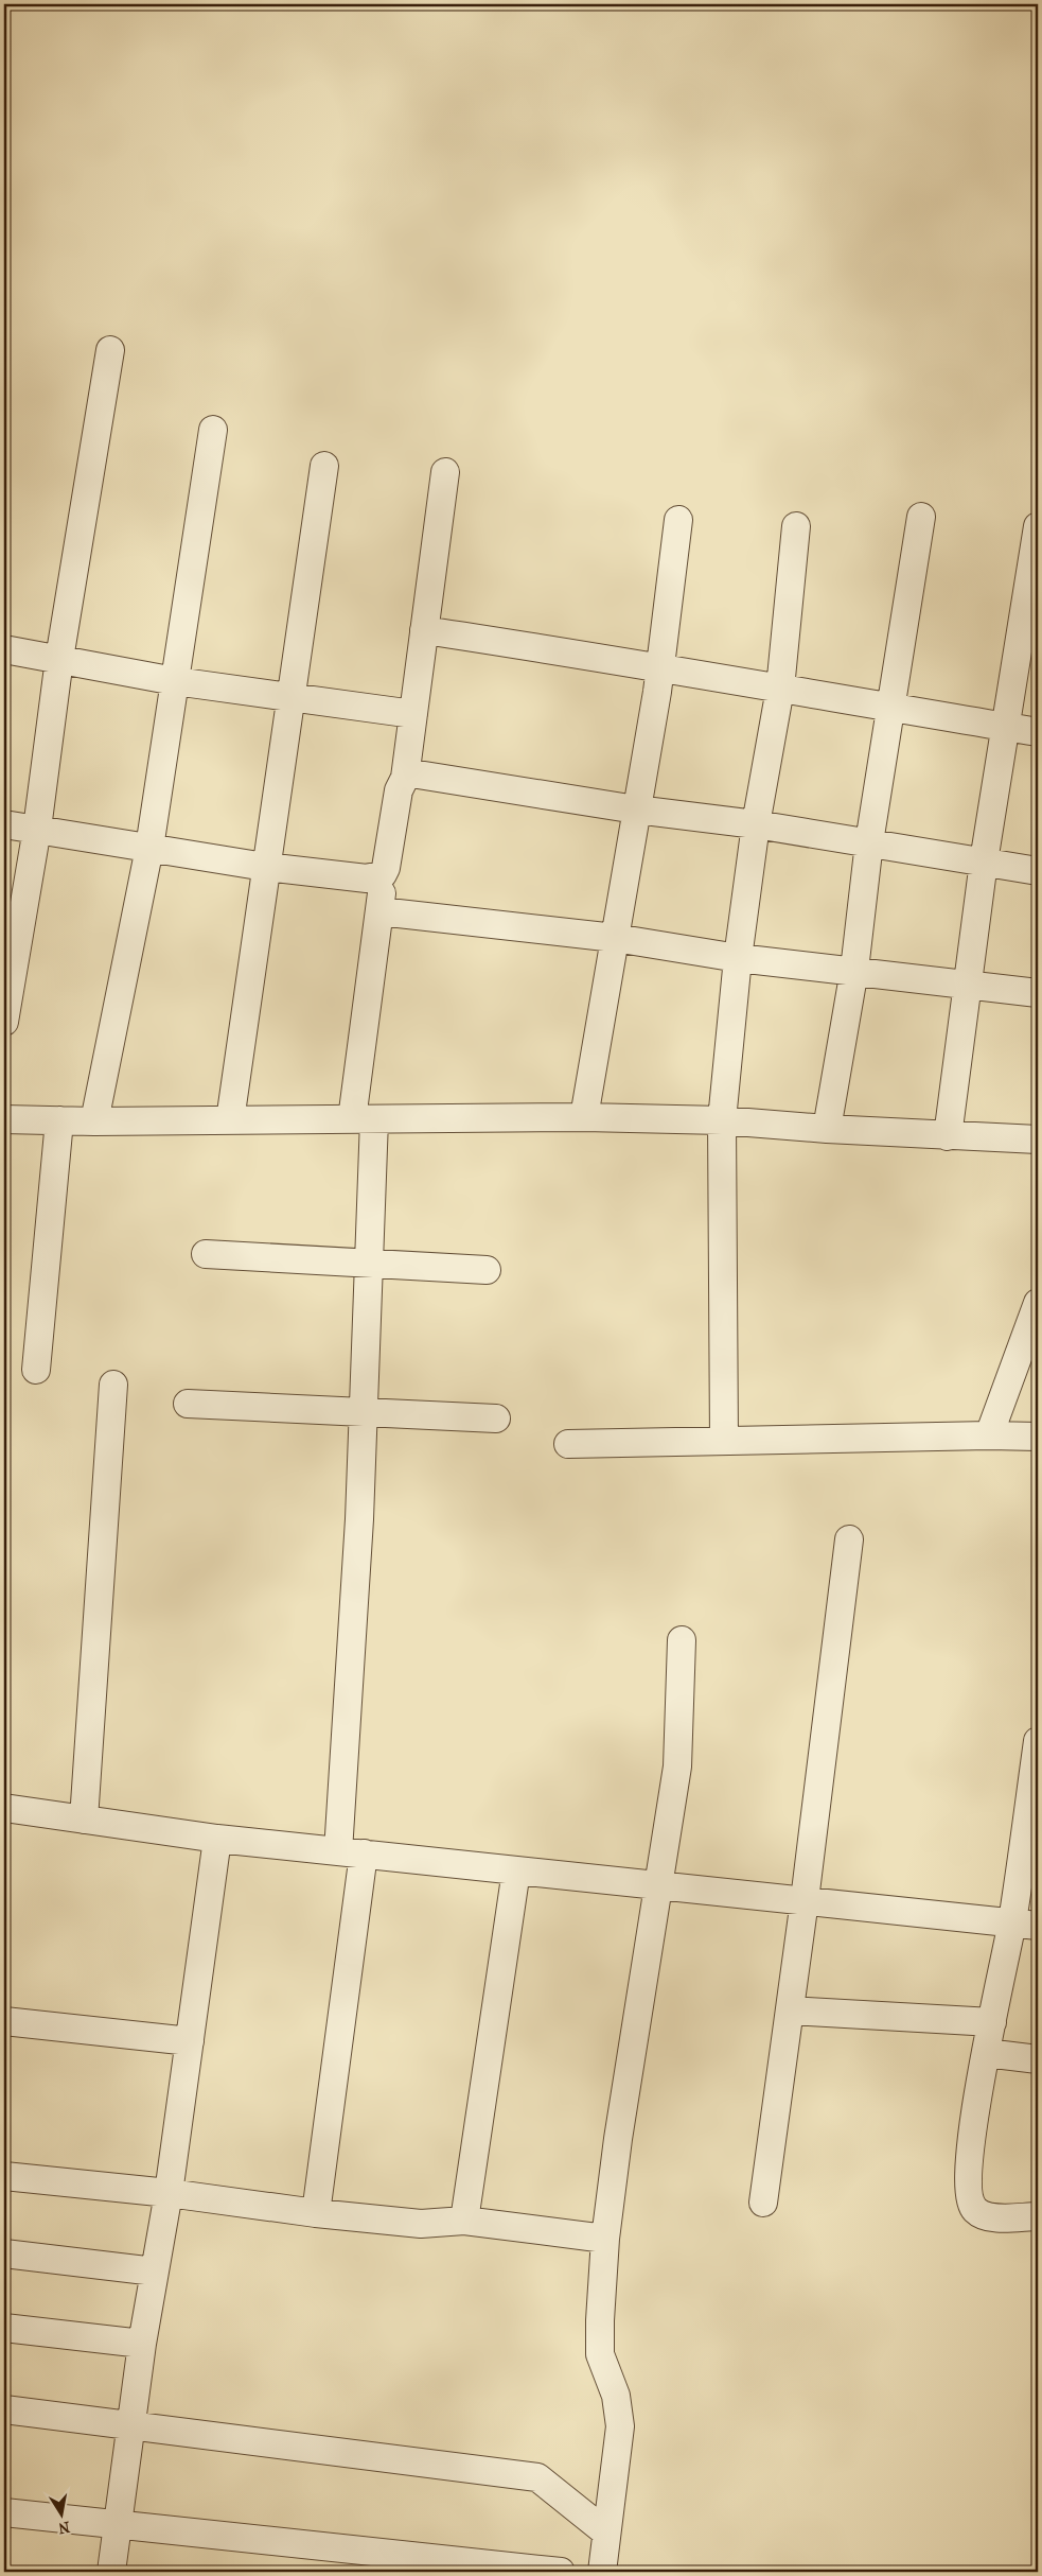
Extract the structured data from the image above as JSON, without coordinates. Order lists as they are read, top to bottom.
{
  "north": "bottom"
}
